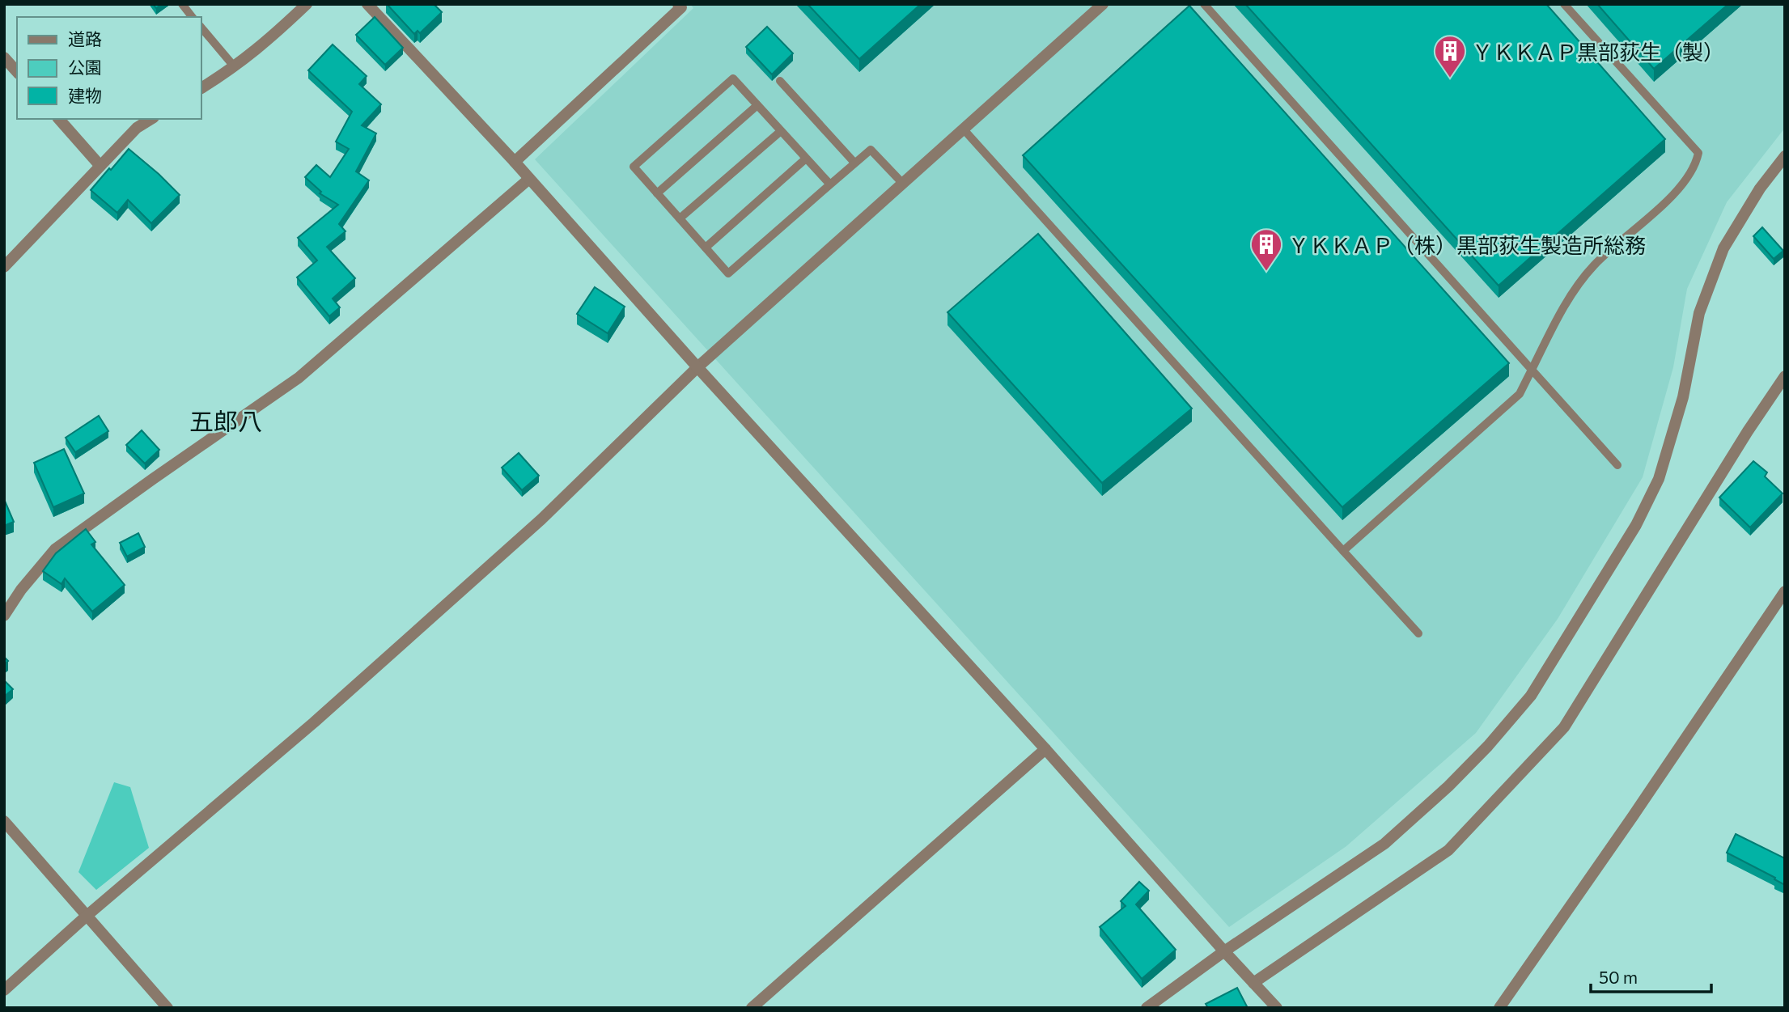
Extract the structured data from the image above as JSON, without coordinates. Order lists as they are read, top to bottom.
{
  "districts": ["五郎八"],
  "places": {
    "building": ["ＹＫＫＡＰ黒部荻生（製）", "ＹＫＫＡＰ（株）黒部荻生製造所総務"]
  },
  "legend": ["道路", "公園", "建物"],
  "scale_bar": "50 m"
}
